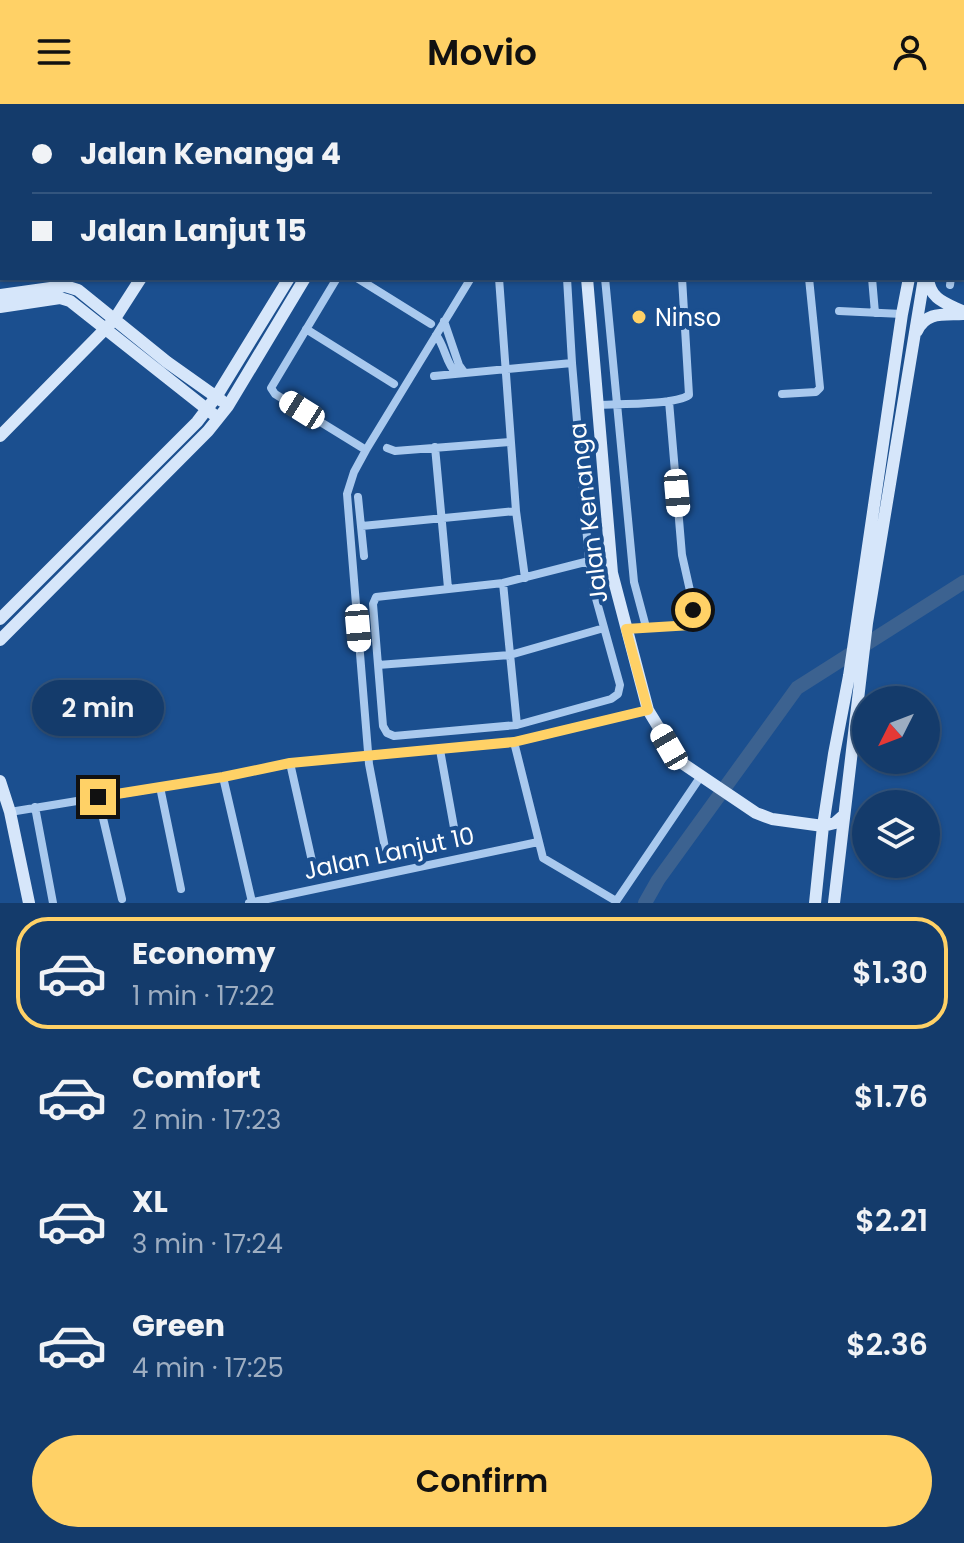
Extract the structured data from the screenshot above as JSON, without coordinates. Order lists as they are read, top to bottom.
{
  "streets": {
    "main road": ["Jalan Kenanga"],
    "street": ["Jalan Lanjut 10"]
  },
  "places": ["Ninso"],
  "north": "bottom left",
  "page": {
    "header": "Movio",
    "banner": ["Jalan Kenanga 4", "Jalan Lanjut 15"],
    "bubble": "2 min",
    "list": [
      {
        "name": "Economy",
        "note": "1 min · 17:22",
        "value": "$1.30"
      },
      {
        "name": "Comfort",
        "note": "2 min · 17:23",
        "value": "$1.76"
      },
      {
        "name": "XL",
        "note": "3 min · 17:24",
        "value": "$2.21"
      },
      {
        "name": "Green",
        "note": "4 min · 17:25",
        "value": "$2.36"
      }
    ],
    "buttons": "Confirm"
  }
}
